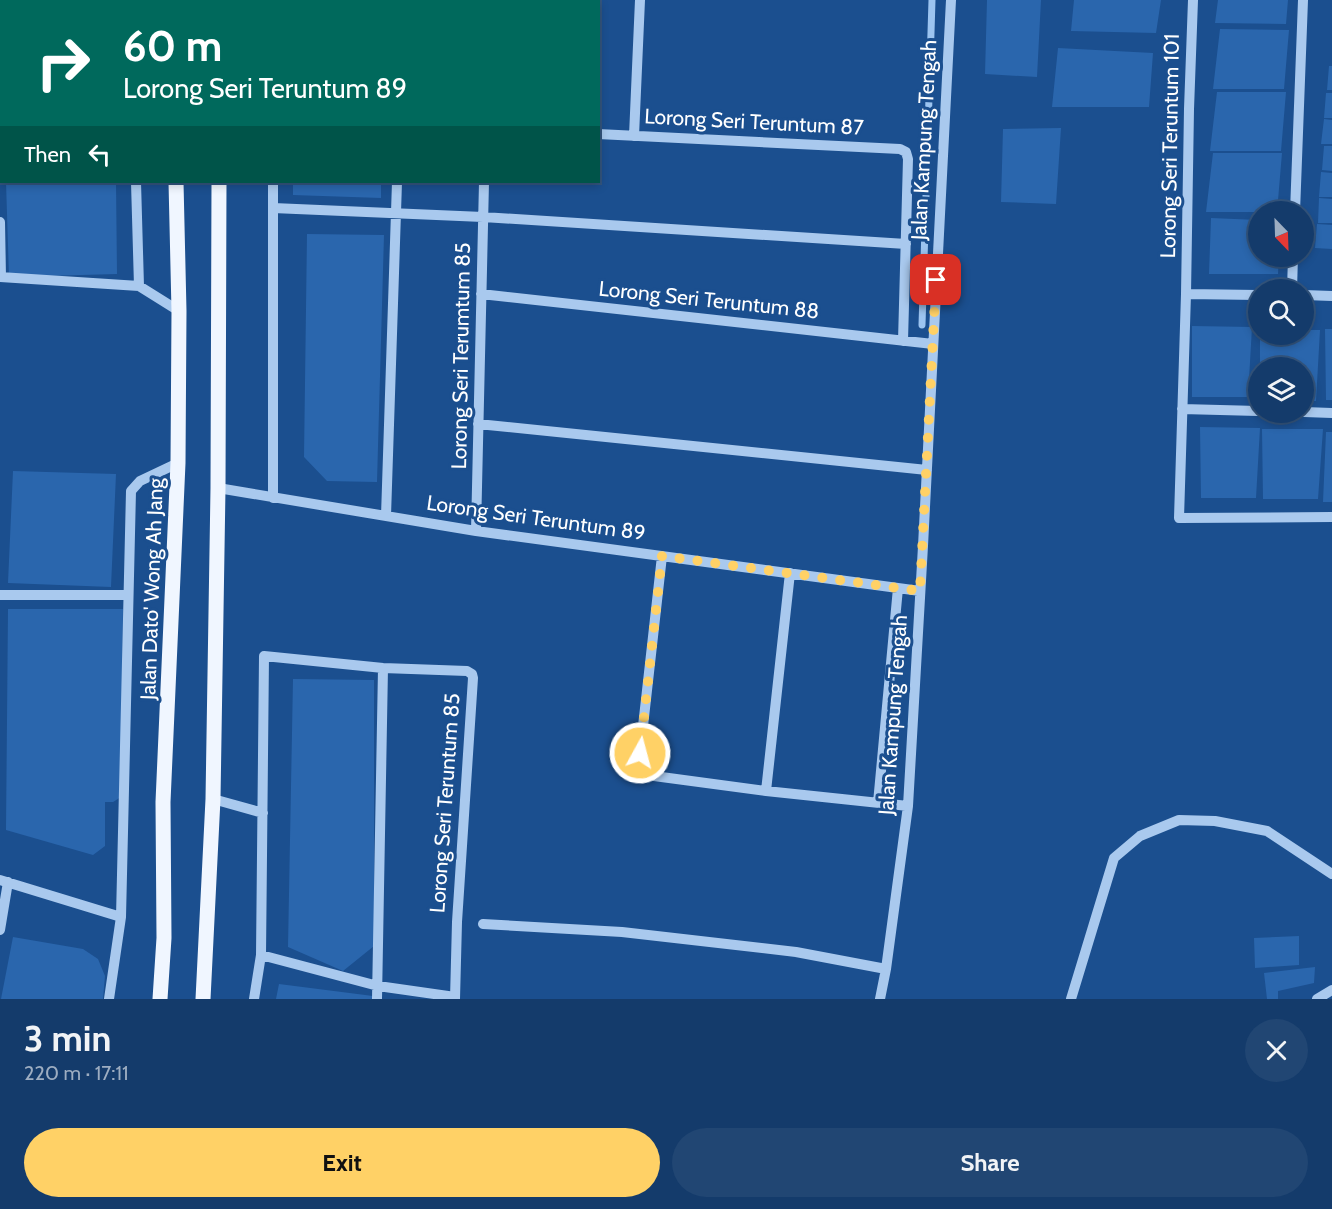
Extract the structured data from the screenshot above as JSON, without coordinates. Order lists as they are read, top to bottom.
{
  "streets": {
    "main road": ["Jalan Dato' Wong Ah Jang"],
    "street": [
      "Lorong Seri Teruntum 87",
      "Jalan Kampung Tengah",
      "Lorong Seri Teruntum 101",
      "Lorong Seri Teruntum 88",
      "Lorong Seri Terumtum 85",
      "Lorong Seri Teruntum 89",
      "Lorong Seri Teruntum 85"
    ]
  },
  "crossings": [
    ["Jalan Kampung Tengah", "Lorong Seri Teruntum 88"],
    ["Jalan Kampung Tengah", "Lorong Seri Teruntum 89"],
    ["Lorong Seri Teruntum 88", "Lorong Seri Terumtum 85"],
    ["Lorong Seri Terumtum 85", "Lorong Seri Teruntum 89"]
  ],
  "north": "bottom right",
  "page": {
    "turn": ["60 m", "Lorong Seri Teruntum 89"],
    "then": "Then",
    "heading": ["3 min", "220 m · 17:11"],
    "buttons": ["Exit", "Share"]
  }
}
